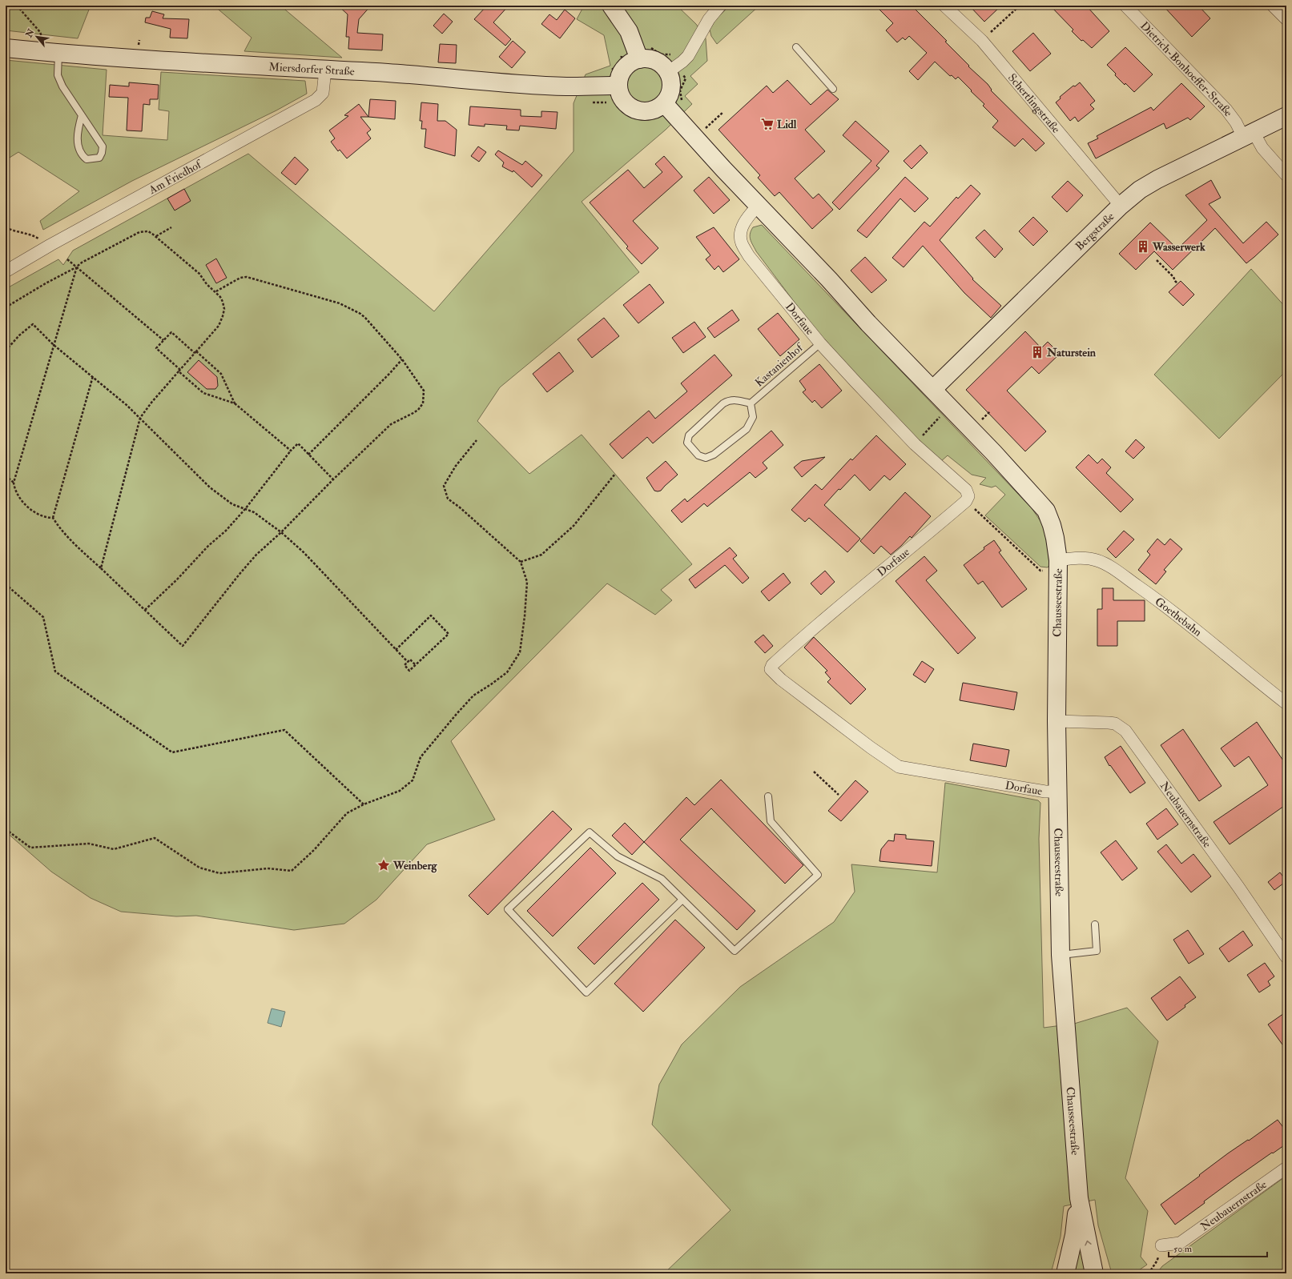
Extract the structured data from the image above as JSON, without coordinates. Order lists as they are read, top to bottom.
{
  "streets": {
    "street": [
      "Miersdorfer Straße",
      "Dietrich-Bonhoeffer-Straße",
      "Schertlingstraße",
      "Am Friedhof",
      "Bergstraße",
      "Dorfaue",
      "Chausseestraße",
      "Goethebahn",
      "Neubauernstraße"
    ],
    "lane": ["Kastanienhof"]
  },
  "crossings": [
    ["Miersdorfer Straße", "Am Friedhof"],
    ["Dietrich-Bonhoeffer-Straße", "Bergstraße"],
    ["Schertlingstraße", "Bergstraße"],
    ["Bergstraße", "Chausseestraße"],
    ["Dorfaue", "Kastanienhof"],
    ["Dorfaue", "Chausseestraße"],
    ["Chausseestraße", "Goethebahn"],
    ["Chausseestraße", "Neubauernstraße"]
  ],
  "places": {
    "supermarket": ["Lidl"],
    "building": ["Wasserwerk", "Naturstein"],
    "place": ["Weinberg"]
  },
  "scale_bar": "50 m",
  "north": "top left"
}
